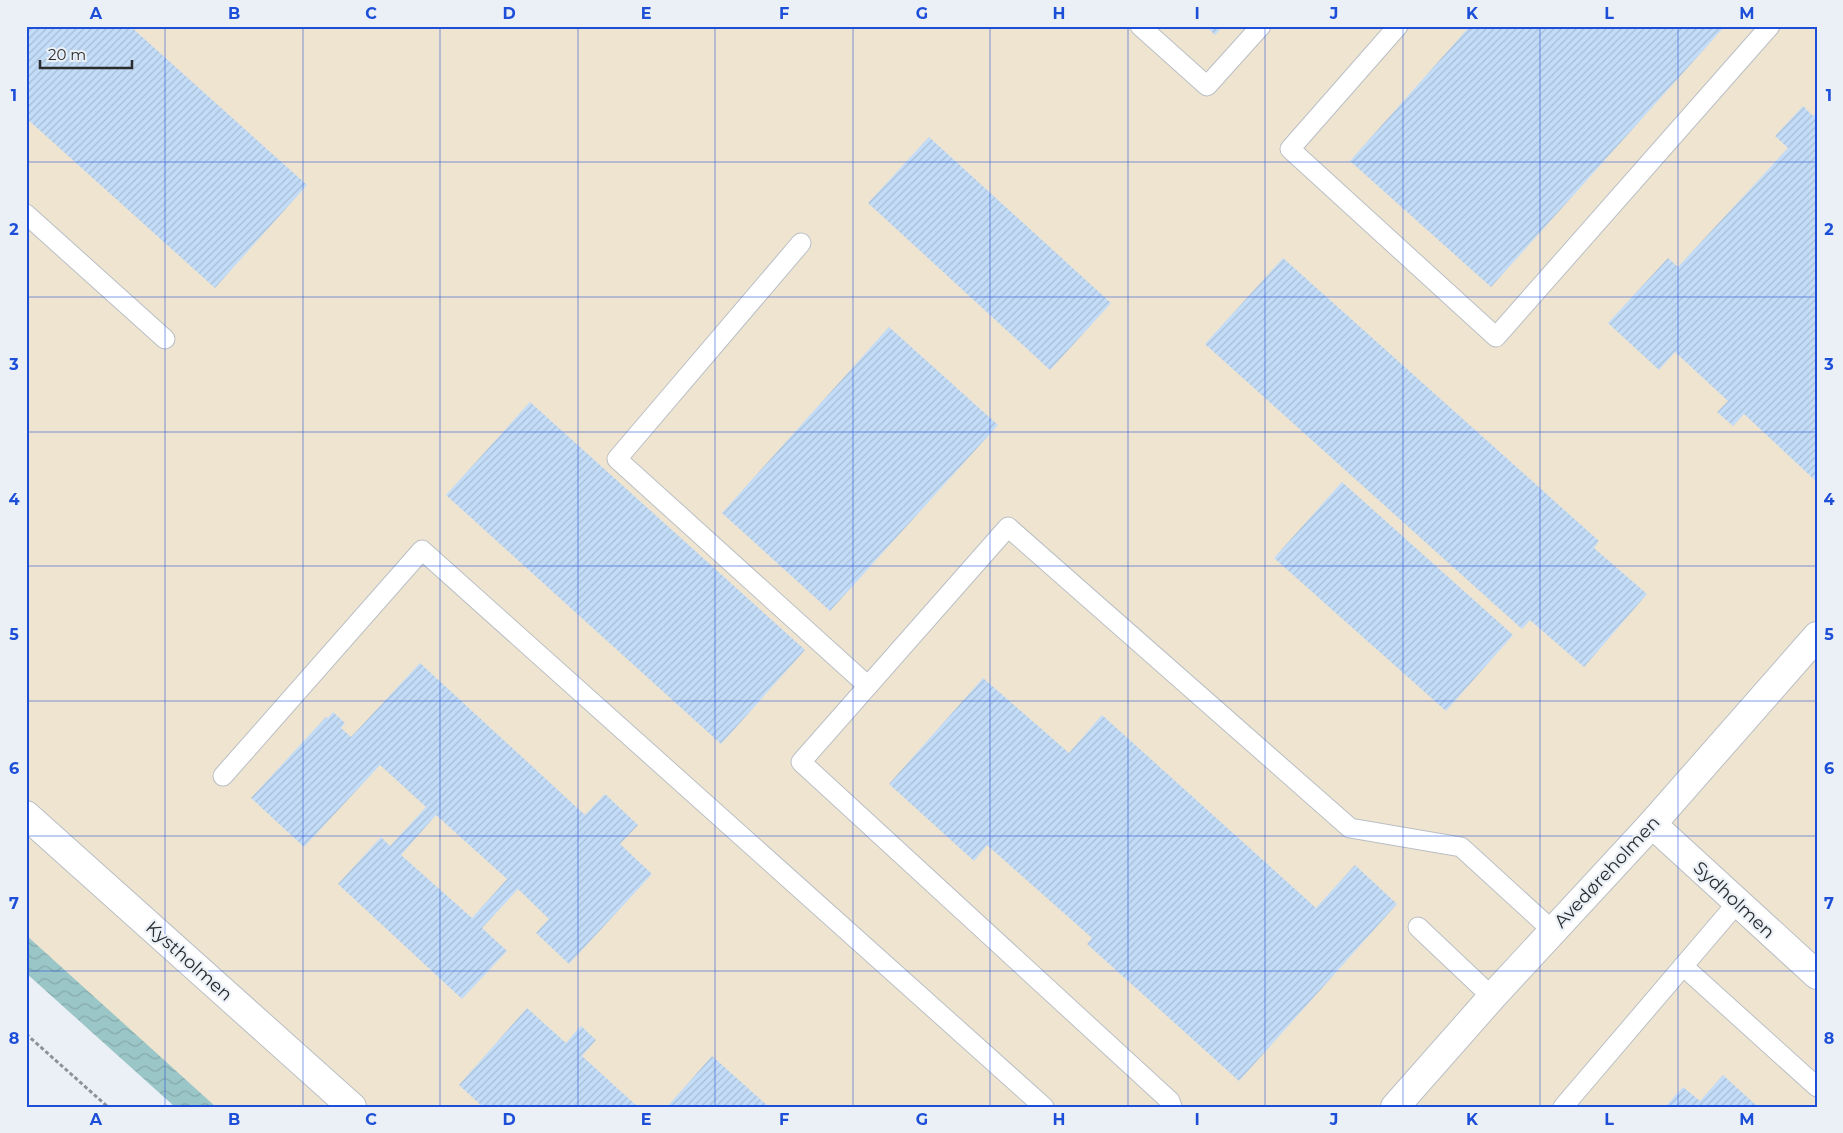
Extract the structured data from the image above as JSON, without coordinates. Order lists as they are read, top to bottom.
{
  "streets": {
    "street": ["Avedøreholmen", "Sydholmen", "Kystholmen"]
  },
  "crossings": [
    ["Avedøreholmen", "Sydholmen"]
  ],
  "scale_bar": "20 m",
  "grid": {
    "columns": [
      "A",
      "B",
      "C",
      "D",
      "E",
      "F",
      "G",
      "H",
      "I",
      "J",
      "K",
      "L",
      "M"
    ],
    "rows": [
      "1",
      "2",
      "3",
      "4",
      "5",
      "6",
      "7",
      "8"
    ]
  }
}
